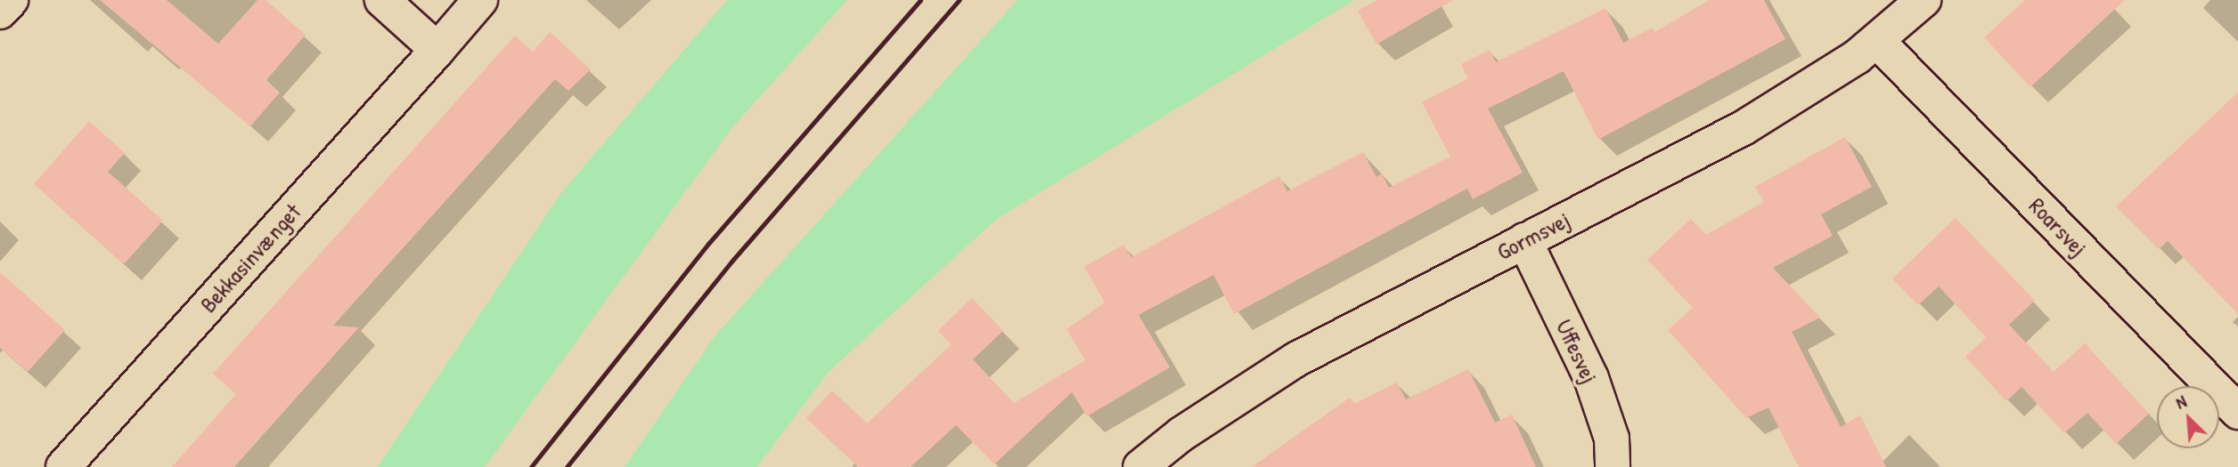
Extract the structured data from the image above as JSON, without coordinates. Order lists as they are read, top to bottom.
{
  "streets": {
    "street": [
      "Roarsvej",
      "Gormsvej",
      "Bekkasinvænget",
      "Uffesvej"
    ]
  },
  "crossings": [
    ["Roarsvej", "Gormsvej"],
    ["Gormsvej", "Uffesvej"]
  ],
  "north": "top left"
}
